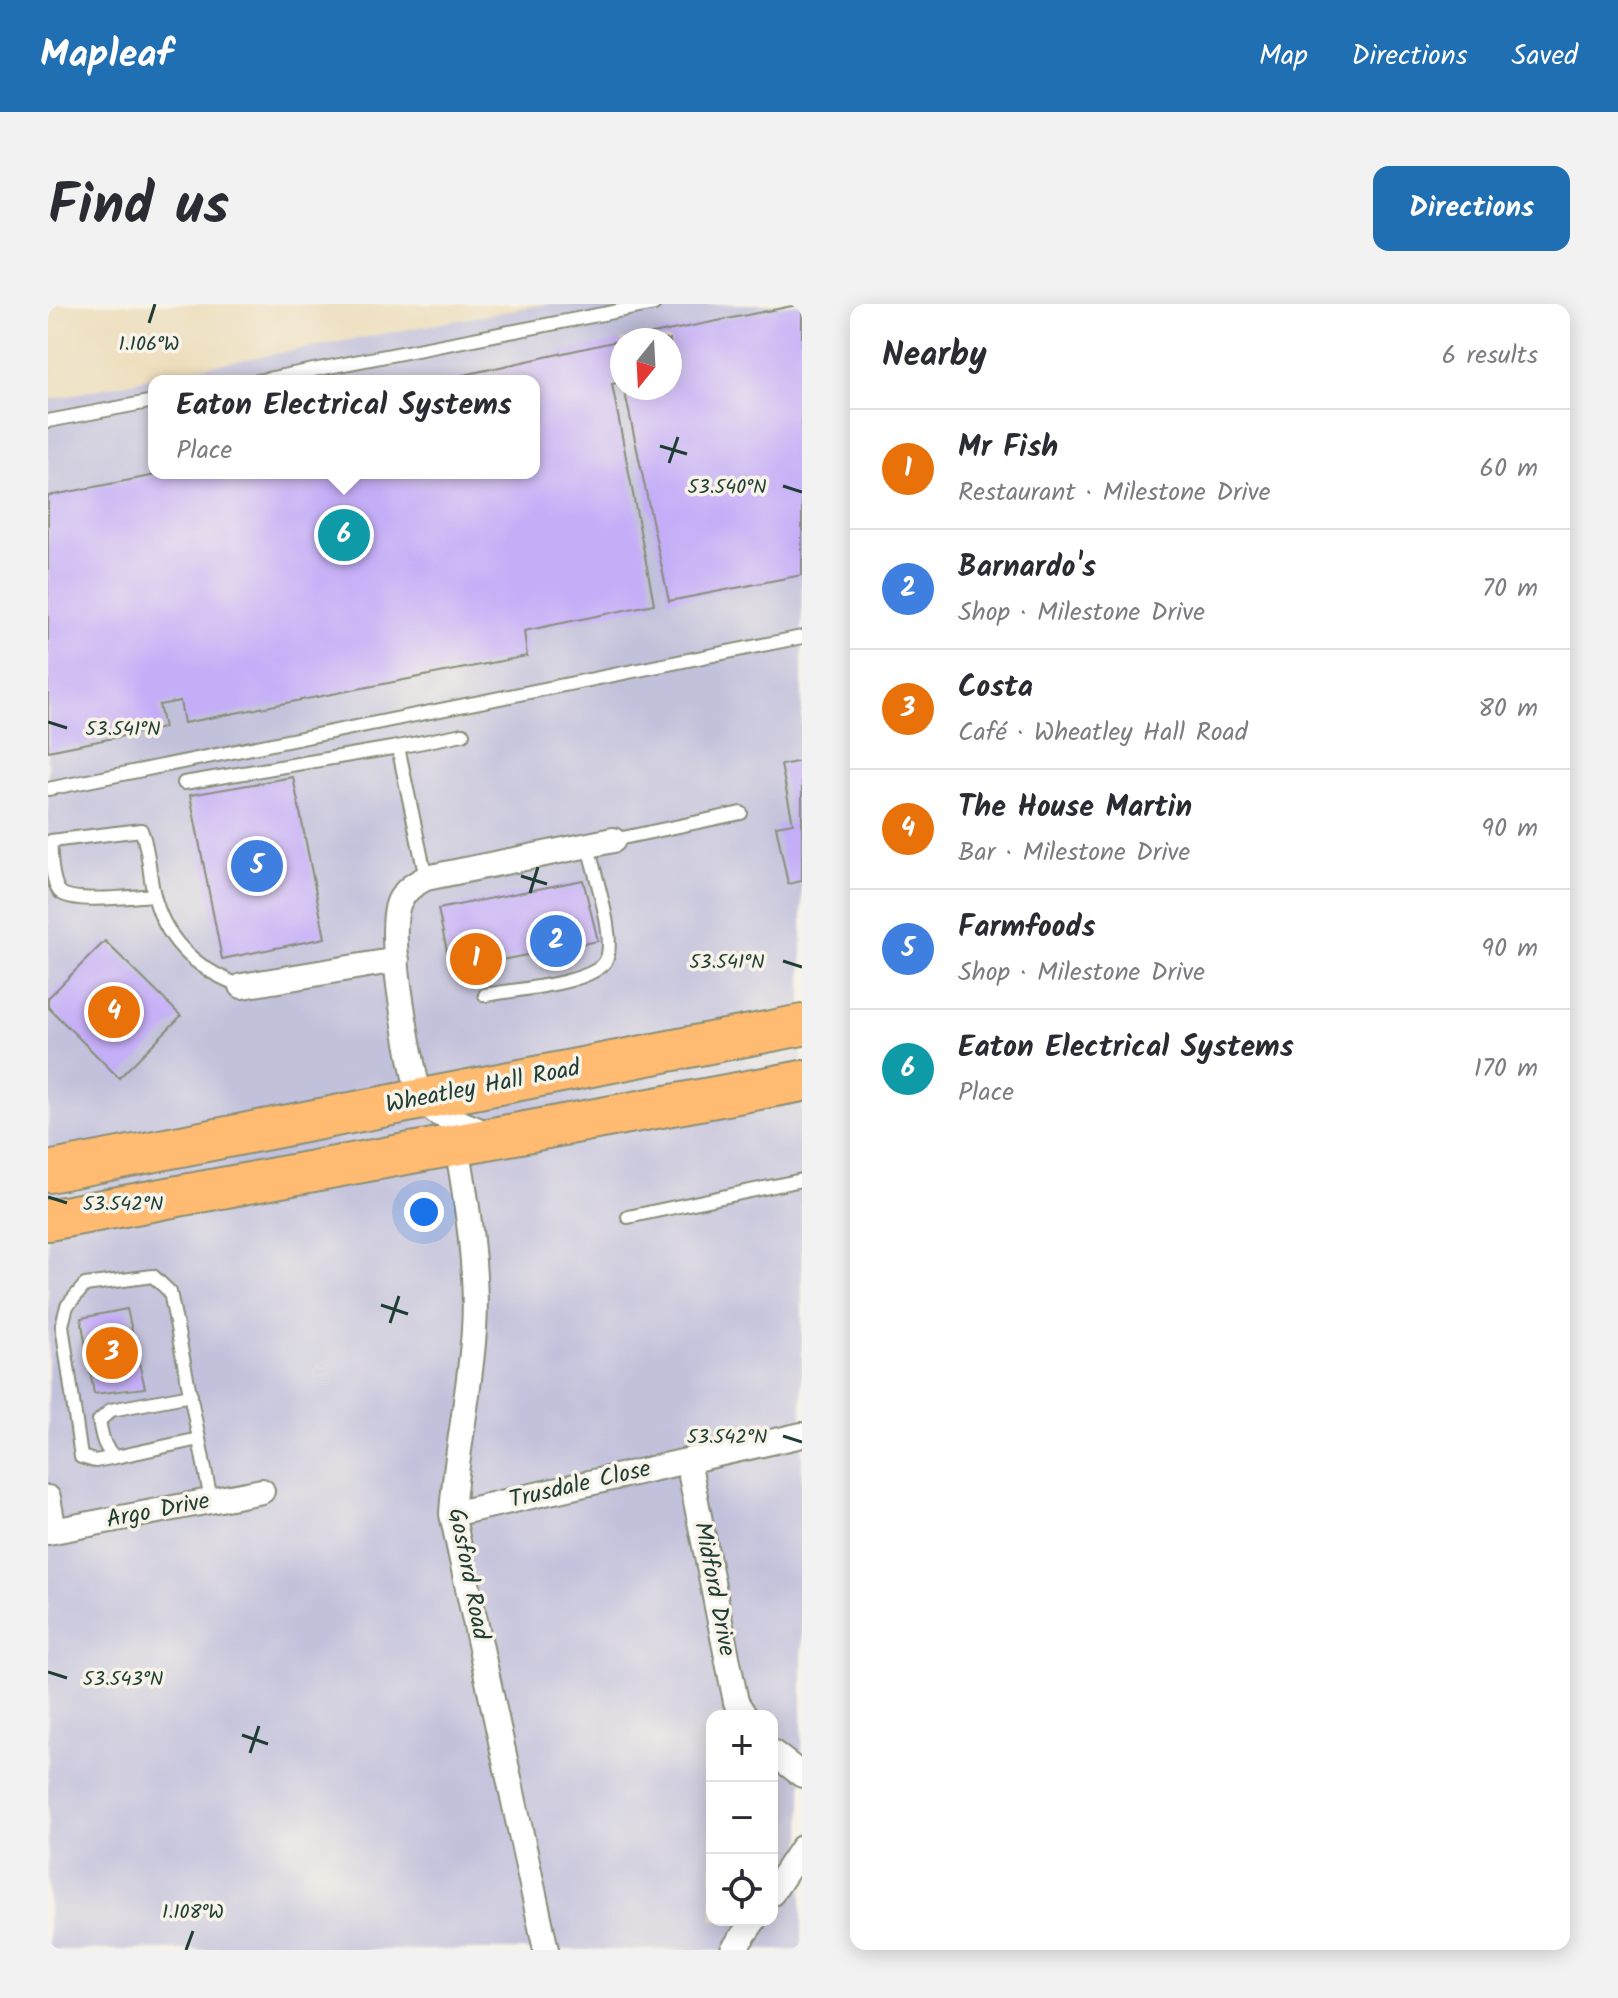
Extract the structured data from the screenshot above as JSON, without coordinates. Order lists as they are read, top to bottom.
{
  "streets": {
    "highway": ["Wheatley Hall Road"],
    "street": [
      "Trusdale Close",
      "Argo Drive",
      "Gosford Road",
      "Midford Drive"
    ]
  },
  "crossings": [
    ["Wheatley Hall Road", "Gosford Road"],
    ["Trusdale Close", "Gosford Road"],
    ["Trusdale Close", "Midford Drive"]
  ],
  "north": "bottom",
  "page": {
    "header": "Mapleaf",
    "nav": ["Map", "Directions", "Saved"],
    "title": "Find us",
    "buttons": "Directions",
    "heading": ["Nearby", "6 results"],
    "popup": ["Eaton Electrical Systems", "Place"],
    "list": [
      {
        "mark": "1",
        "name": "Mr Fish",
        "note": "Restaurant · Milestone Drive",
        "value": "60 m"
      },
      {
        "mark": "2",
        "name": "Barnardo's",
        "note": "Shop · Milestone Drive",
        "value": "70 m"
      },
      {
        "mark": "3",
        "name": "Costa",
        "note": "Café · Wheatley Hall Road",
        "value": "80 m"
      },
      {
        "mark": "4",
        "name": "The House Martin",
        "note": "Bar · Milestone Drive",
        "value": "90 m"
      },
      {
        "mark": "5",
        "name": "Farmfoods",
        "note": "Shop · Milestone Drive",
        "value": "90 m"
      },
      {
        "mark": "6",
        "name": "Eaton Electrical Systems",
        "note": "Place",
        "value": "170 m"
      }
    ],
    "pins": [
      "6",
      "5",
      "2",
      "1",
      "4",
      "3"
    ],
    "map_buttons": ["+", "−"]
  },
  "coordinates": [
    "1.106°W",
    "53.540°N",
    "53.541°N",
    "53.542°N",
    "53.543°N",
    "1.108°W"
  ]
}
